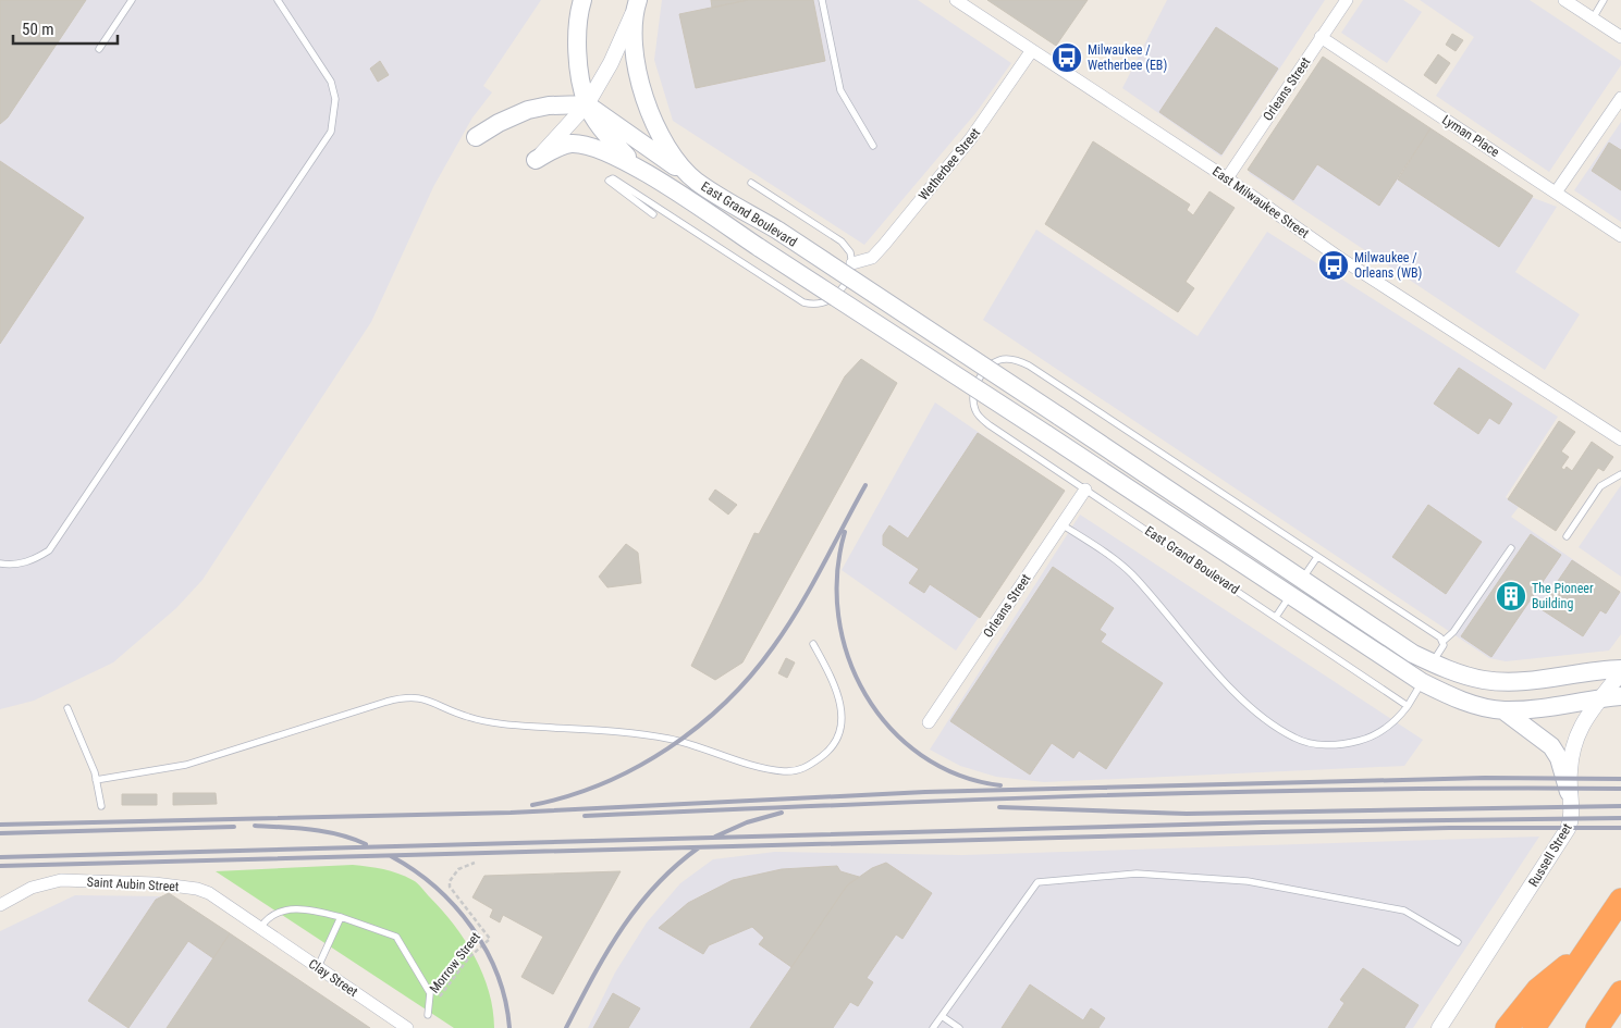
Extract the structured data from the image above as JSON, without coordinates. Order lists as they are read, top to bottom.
{
  "streets": {
    "main road": ["East Grand Boulevard"],
    "street": [
      "Orleans Street",
      "Lyman Place",
      "Wetherbee Street",
      "East Milwaukee Street",
      "Russell Street",
      "Saint Aubin Street",
      "Clay Street"
    ],
    "path": ["Morrow Street"]
  },
  "crossings": [
    ["Orleans Street", "Lyman Place"],
    ["Orleans Street", "East Milwaukee Street"],
    ["Orleans Street", "East Grand Boulevard"],
    ["Wetherbee Street", "East Milwaukee Street"],
    ["Wetherbee Street", "East Grand Boulevard"],
    ["East Grand Boulevard", "Russell Street"],
    ["Saint Aubin Street", "Clay Street"]
  ],
  "places": {
    "bus stop": ["Milwaukee / Wetherbee (EB)", "Milwaukee / Orleans (WB)"],
    "building": ["The Pioneer Building"]
  },
  "scale_bar": "50 m"
}
